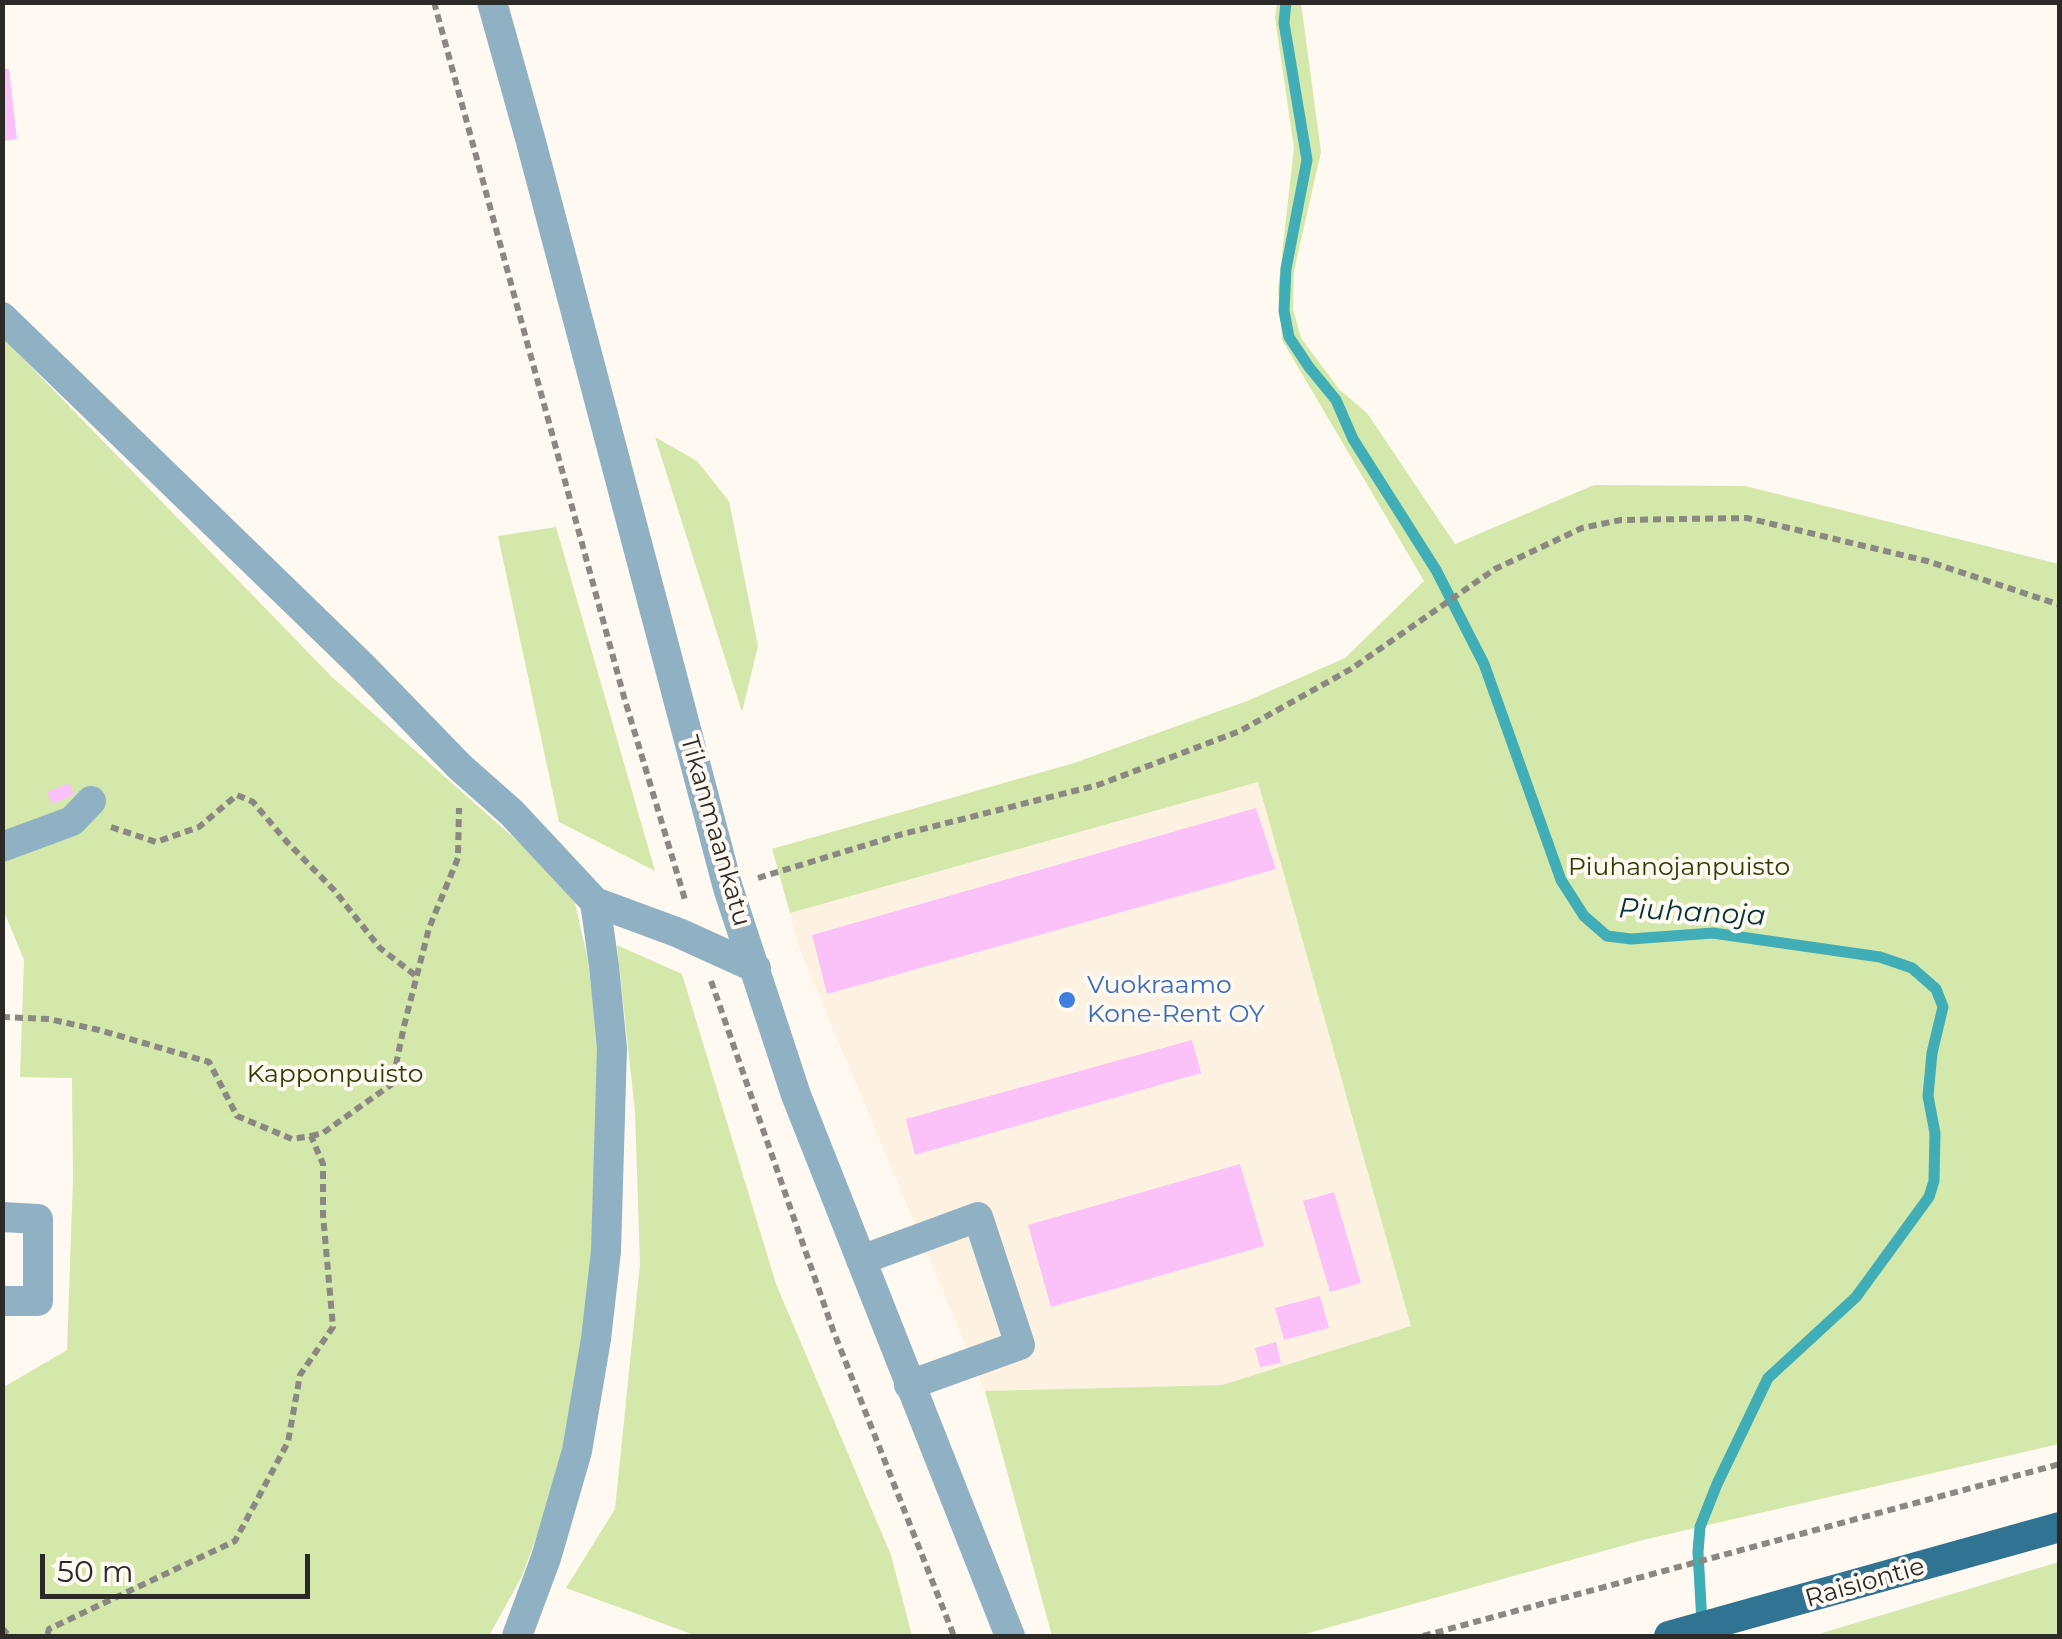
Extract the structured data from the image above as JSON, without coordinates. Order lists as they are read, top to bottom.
{
  "streets": {
    "main road": ["Raisiontie"],
    "street": ["Tikanmaankatu"]
  },
  "water": ["Piuhanoja"],
  "parks": ["Piuhanojanpuisto", "Kapponpuisto"],
  "places": ["Vuokraamo Kone-Rent OY"],
  "scale_bar": "50 m"
}
